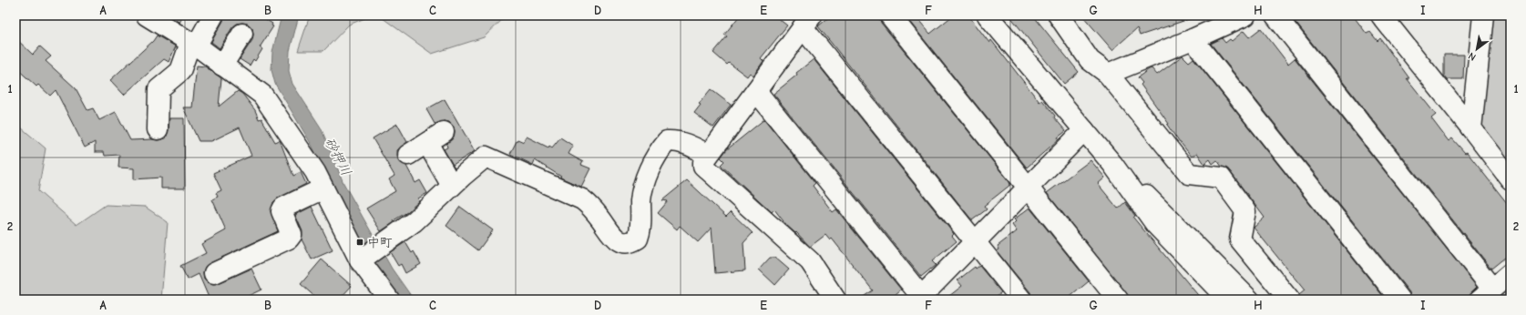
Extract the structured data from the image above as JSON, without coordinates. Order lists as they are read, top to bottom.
{
  "water": ["砂押川"],
  "places": {
    "transit": ["中町"]
  },
  "north": "bottom left",
  "grid": {
    "columns": [
      "A",
      "B",
      "C",
      "D",
      "E",
      "F",
      "G",
      "H",
      "I"
    ],
    "rows": ["1", "2"]
  }
}
